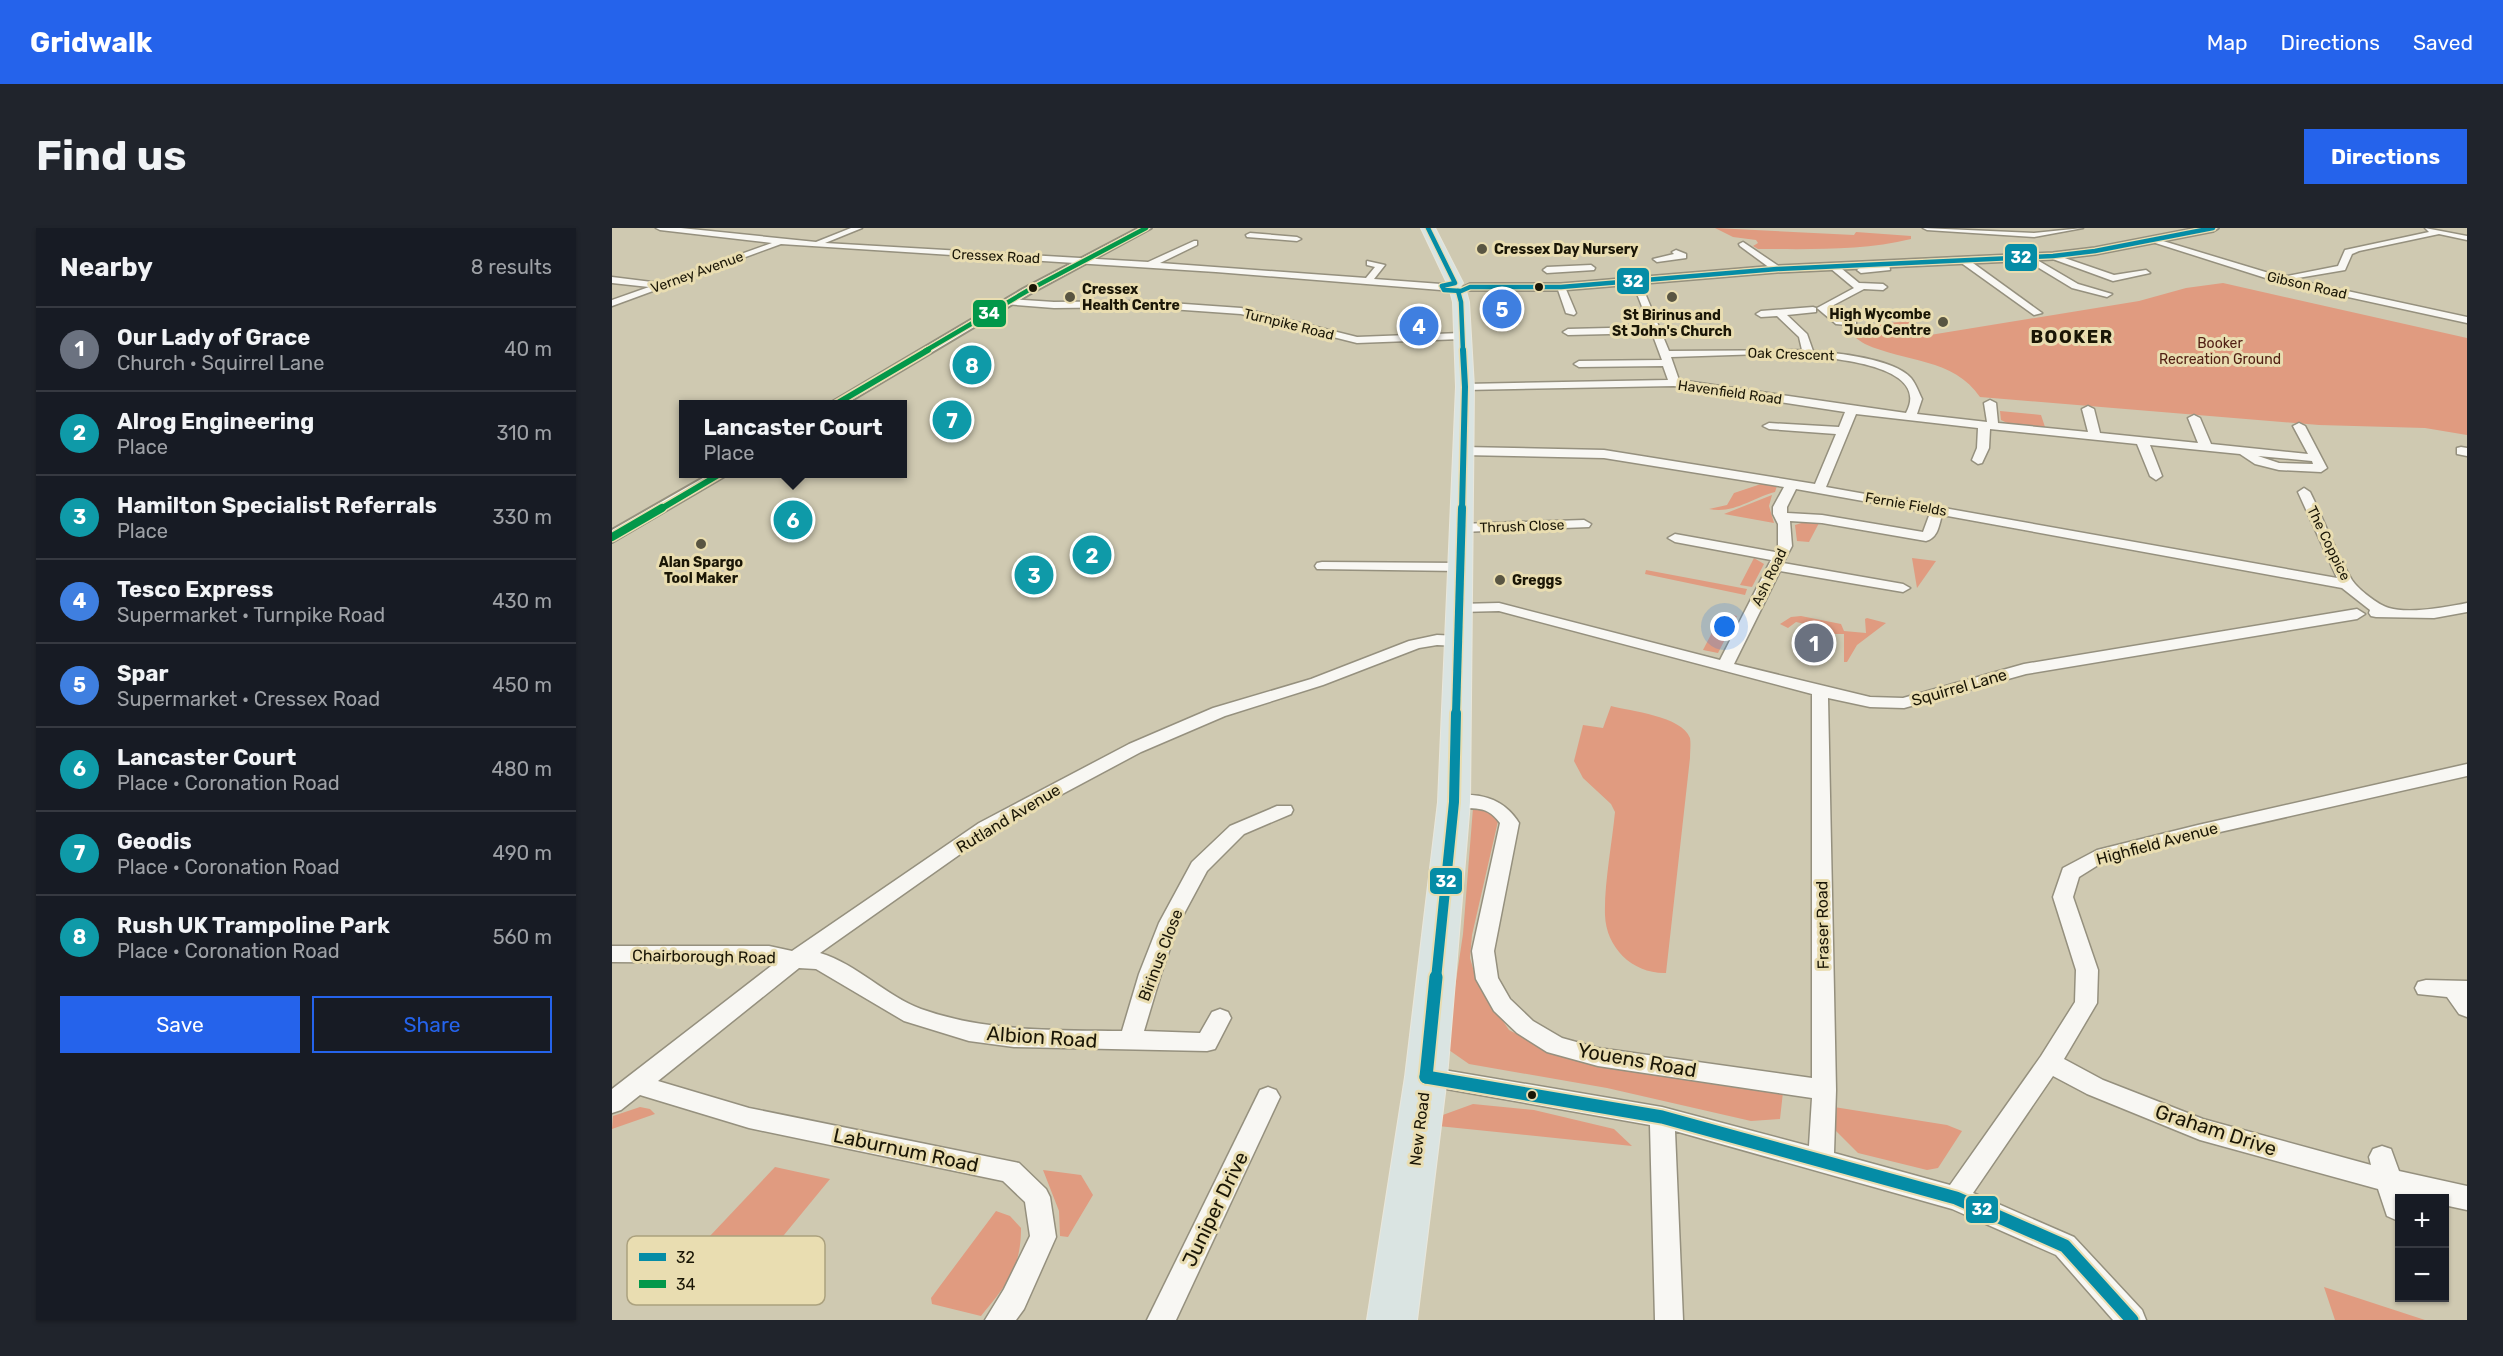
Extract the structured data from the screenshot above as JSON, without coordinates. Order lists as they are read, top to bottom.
{
  "streets": {
    "highway": ["New Road"],
    "street": [
      "Cressex Road",
      "Verney Avenue",
      "Gibson Road",
      "Turnpike Road",
      "Oak Crescent",
      "Havenfield Road",
      "Fernie Fields",
      "Thrush Close",
      "The Coppice",
      "Ash Road",
      "Squirrel Lane",
      "Rutland Avenue",
      "Highfield Avenue",
      "Fraser Road",
      "Birinus Close",
      "Chairborough Road",
      "Albion Road",
      "Youens Road",
      "Graham Drive",
      "Laburnum Road",
      "Juniper Drive"
    ]
  },
  "crossings": [
    ["Cressex Road", "Verney Avenue"],
    ["Cressex Road", "Gibson Road"],
    ["Cressex Road", "New Road"],
    ["Turnpike Road", "New Road"],
    ["Oak Crescent", "Havenfield Road"],
    ["Havenfield Road", "New Road"],
    ["Fernie Fields", "The Coppice"],
    ["Fernie Fields", "Ash Road"],
    ["Fernie Fields", "New Road"],
    ["Thrush Close", "New Road"],
    ["The Coppice", "Squirrel Lane"],
    ["Ash Road", "Squirrel Lane"],
    ["Squirrel Lane", "Fraser Road"],
    ["Squirrel Lane", "New Road"],
    ["Rutland Avenue", "Chairborough Road"],
    ["Rutland Avenue", "Albion Road"],
    ["Rutland Avenue", "New Road"],
    ["Rutland Avenue", "Laburnum Road"],
    ["Highfield Avenue", "Graham Drive"],
    ["Fraser Road", "Youens Road"],
    ["Birinus Close", "Albion Road"],
    ["Chairborough Road", "Albion Road"],
    ["Youens Road", "New Road"]
  ],
  "districts": ["BOOKER"],
  "parks": ["Booker Recreation Ground"],
  "places": [
    "Cressex Day Nursery",
    "Cressex Health Centre",
    "St Birinus and St John's Church",
    "High Wycombe Judo Centre",
    "Alan Spargo Tool Maker",
    "Greggs"
  ],
  "lines": ["transit line 32", "transit line 34"],
  "legend": ["32", "34"],
  "page": {
    "header": "Gridwalk",
    "nav": ["Map", "Directions", "Saved"],
    "buttons": [
      "Directions",
      ["Save", "Share"]
    ],
    "title": "Find us",
    "heading": ["Nearby", "8 results"],
    "pins": [
      "5",
      "4",
      "8",
      "7",
      "6",
      "2",
      "3",
      "1"
    ],
    "list": [
      {
        "mark": "1",
        "name": "Our Lady of Grace",
        "note": "Church · Squirrel Lane",
        "value": "40 m"
      },
      {
        "mark": "2",
        "name": "Alrog Engineering",
        "note": "Place",
        "value": "310 m"
      },
      {
        "mark": "3",
        "name": "Hamilton Specialist Referrals",
        "note": "Place",
        "value": "330 m"
      },
      {
        "mark": "4",
        "name": "Tesco Express",
        "note": "Supermarket · Turnpike Road",
        "value": "430 m"
      },
      {
        "mark": "5",
        "name": "Spar",
        "note": "Supermarket · Cressex Road",
        "value": "450 m"
      },
      {
        "mark": "6",
        "name": "Lancaster Court",
        "note": "Place · Coronation Road",
        "value": "480 m"
      },
      {
        "mark": "7",
        "name": "Geodis",
        "note": "Place · Coronation Road",
        "value": "490 m"
      },
      {
        "mark": "8",
        "name": "Rush UK Trampoline Park",
        "note": "Place · Coronation Road",
        "value": "560 m"
      }
    ],
    "popup": ["Lancaster Court", "Place"],
    "map_buttons": ["+", "−"]
  }
}
